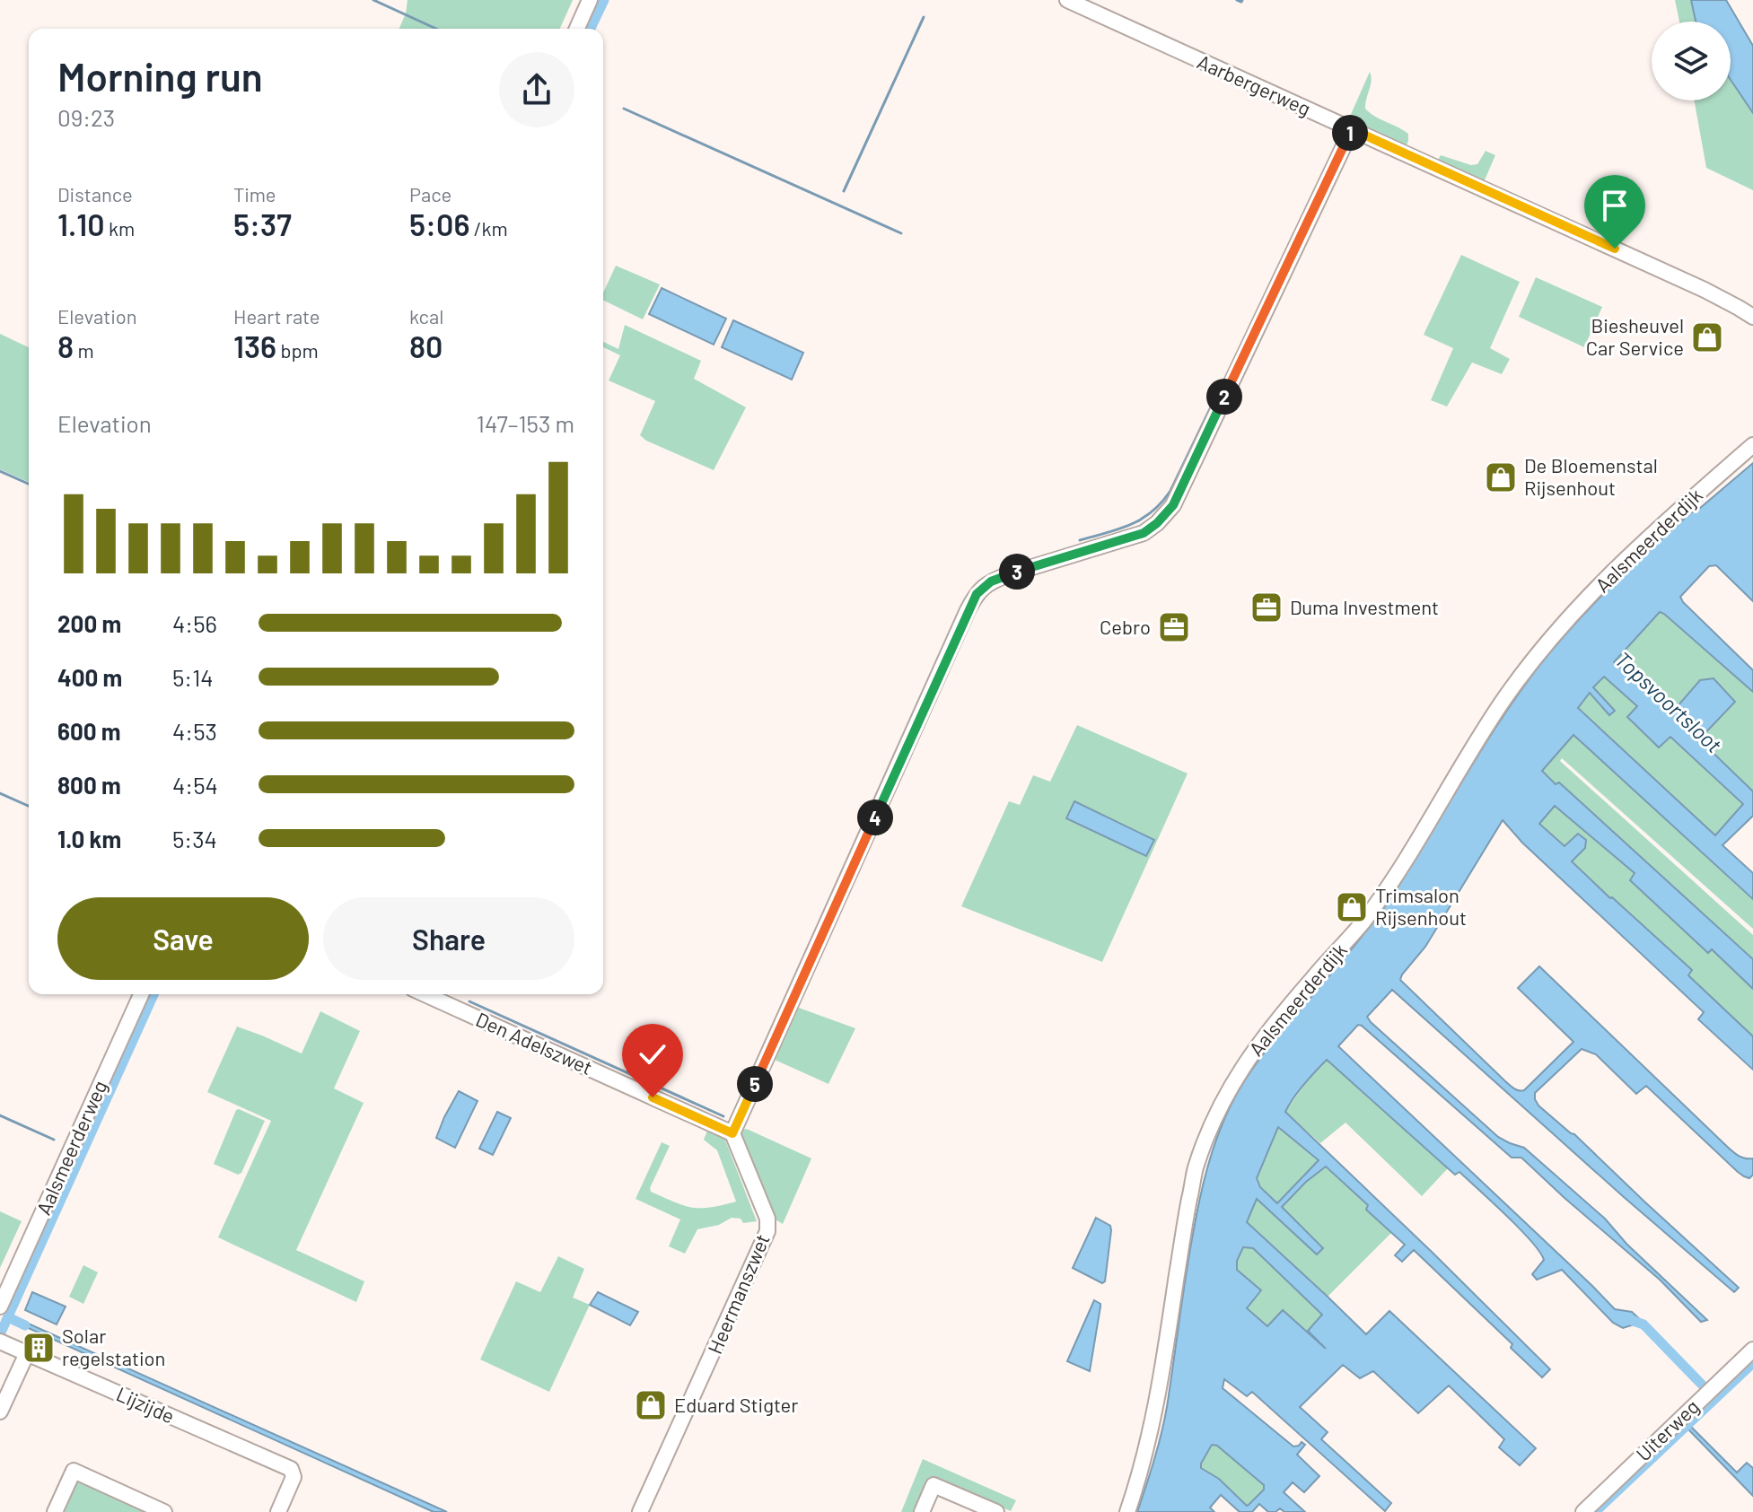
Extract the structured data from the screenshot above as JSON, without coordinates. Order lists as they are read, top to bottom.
{
  "streets": {
    "street": [
      "Aarbergerweg",
      "Aalsmeerderdijk",
      "Den Adelszwet",
      "Aalsmeerderweg",
      "Heermanszwet",
      "Lijzijde",
      "Uiterweg"
    ]
  },
  "crossings": [
    ["Den Adelszwet", "Heermanszwet"]
  ],
  "water": ["Topsvoortsloot"],
  "places": {
    "shop": [
      "Biesheuvel Car Service",
      "De Bloemenstal Rijsenhout",
      "Trimsalon Rijsenhout",
      "Eduard Stigter"
    ],
    "office": ["Duma Investment", "Cebro"],
    "building": ["Solar regelstation"]
  },
  "page": {
    "heading": ["Morning run", "09:23"],
    "pins": [
      "1",
      "2",
      "3",
      "4",
      "5"
    ],
    "stats": [
      ["Distance", "1.10 km"],
      ["Time", "5:37"],
      ["Pace", "5:06 /km"],
      ["Elevation", "8 m"],
      ["Heart rate", "136 bpm"],
      ["kcal", "80"]
    ],
    "chart": ["Elevation", "147–153 m"],
    "list": [
      {
        "name": "200 m",
        "note": "4:56"
      },
      {
        "name": "400 m",
        "note": "5:14"
      },
      {
        "name": "600 m",
        "note": "4:53"
      },
      {
        "name": "800 m",
        "note": "4:54"
      },
      {
        "name": "1.0 km",
        "note": "5:34"
      }
    ],
    "buttons": ["Save", "Share"]
  }
}
